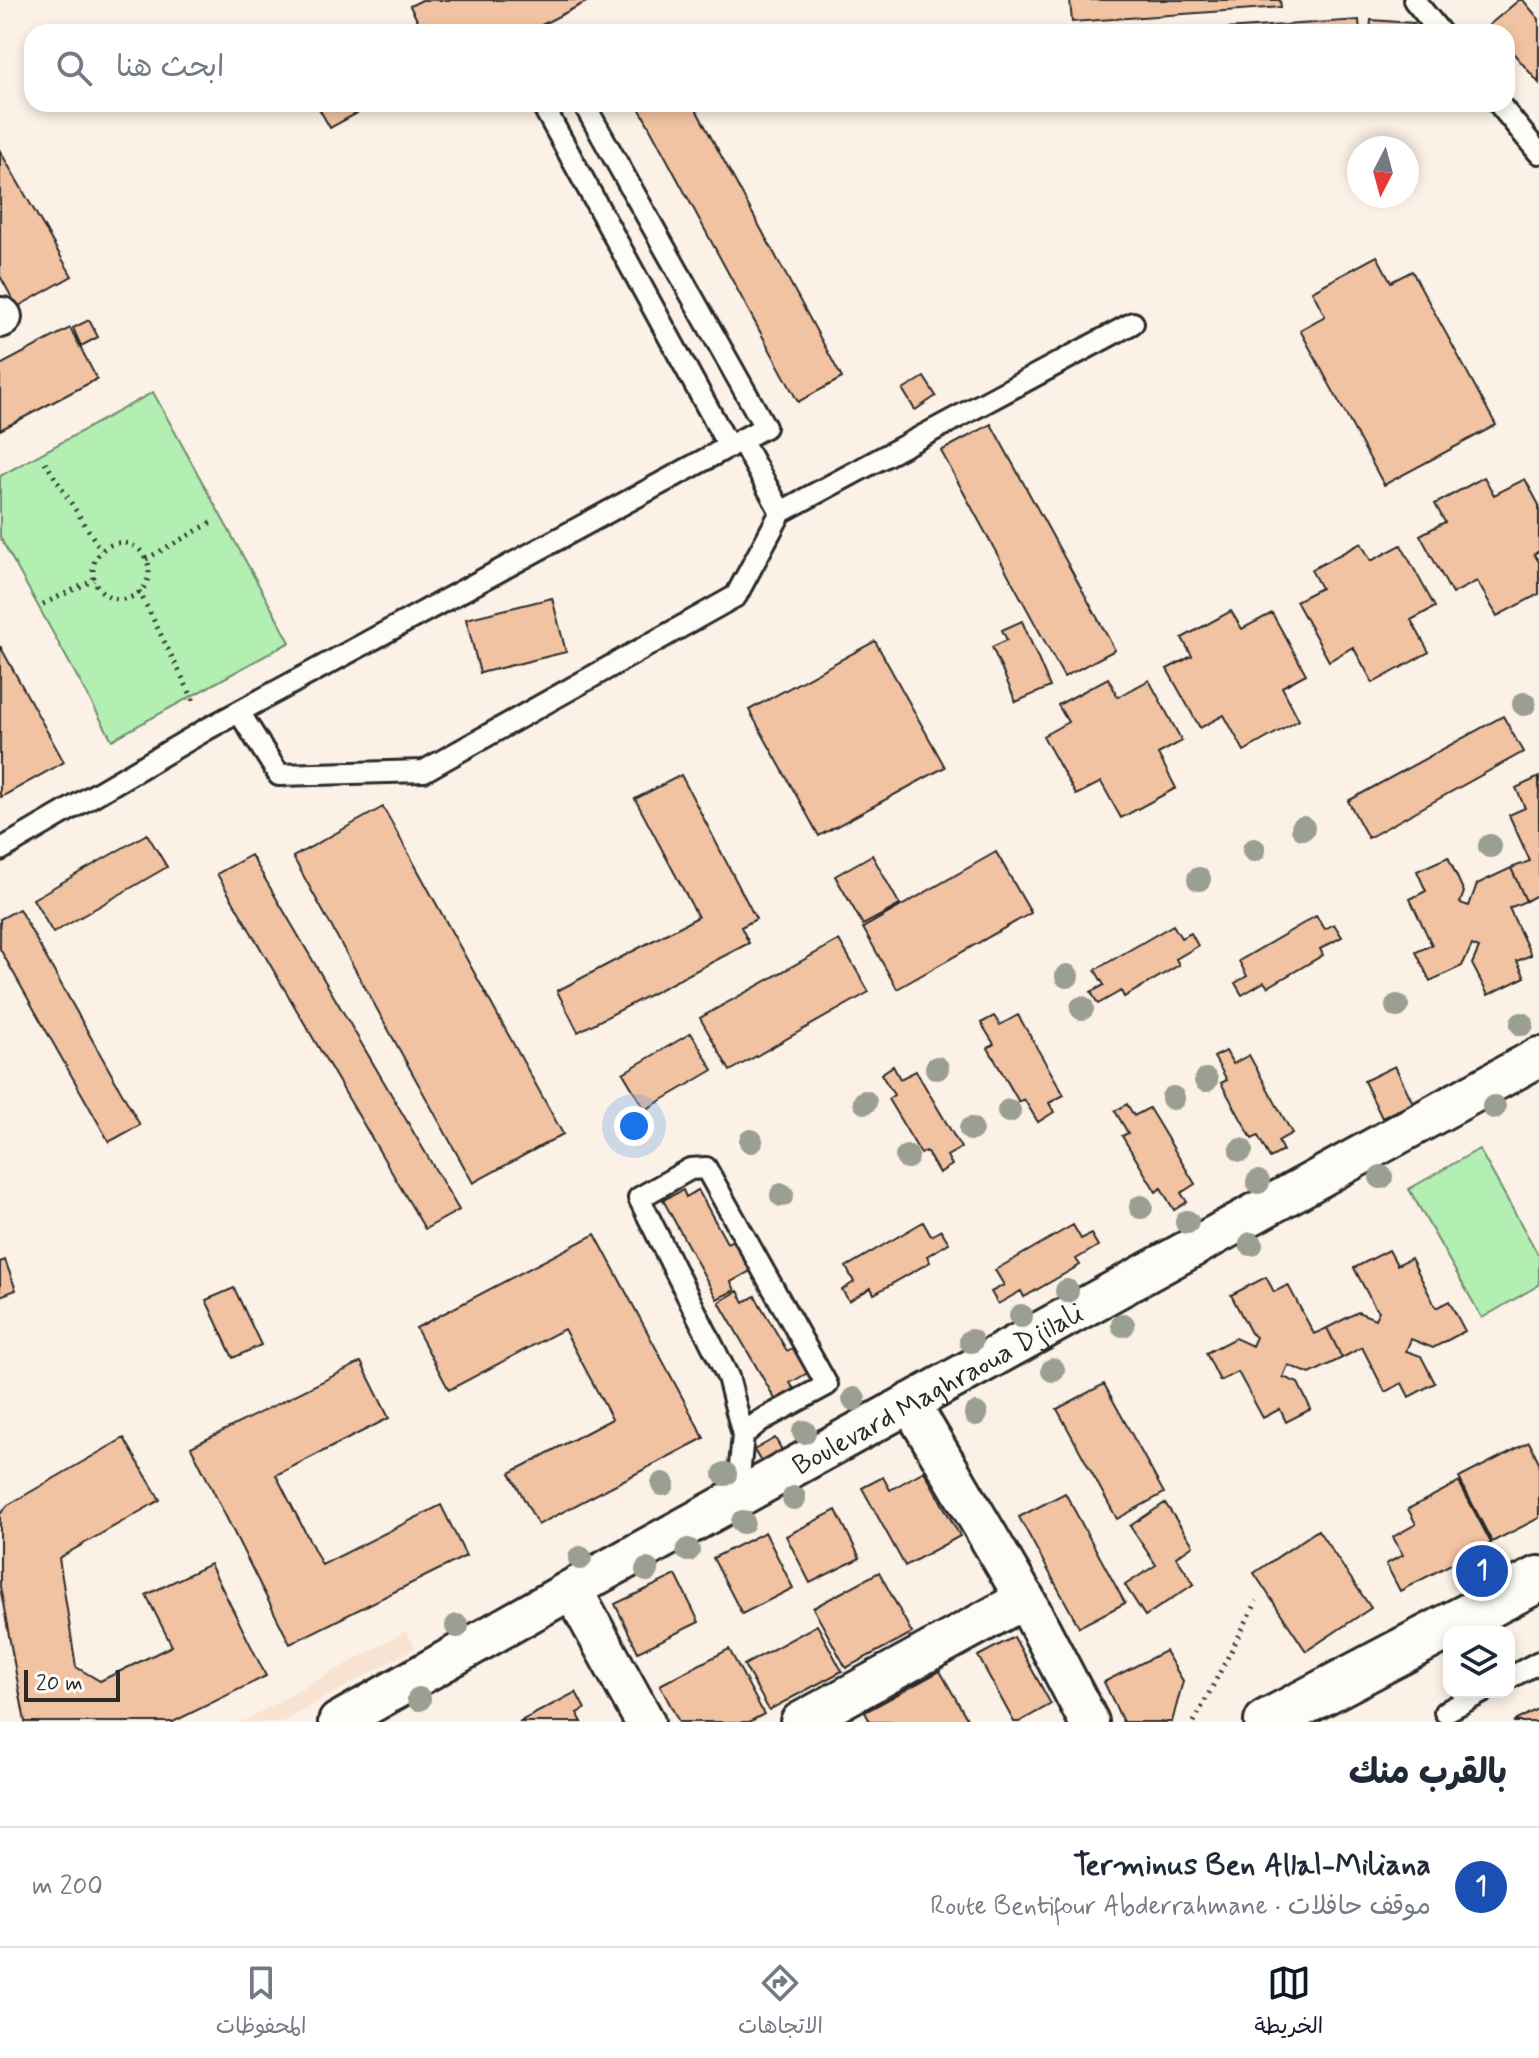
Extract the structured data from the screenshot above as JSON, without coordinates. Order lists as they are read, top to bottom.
{
  "streets": {
    "street": ["Boulevard Maghraoua Djilali"]
  },
  "scale_bar": "20 m",
  "north": "bottom",
  "page": {
    "search": "ابحث هنا",
    "pins": "1",
    "scale": "20 m",
    "heading": "بالقرب منك",
    "list": [
      {
        "mark": "1",
        "name": "Terminus Ben Allal-Miliana",
        "note": "موقف حافلات · Route Bentifour Abderrahmane",
        "value": "200 m"
      }
    ],
    "nav": ["الخريطة", "الاتجاهات", "المحفوظات"]
  }
}
